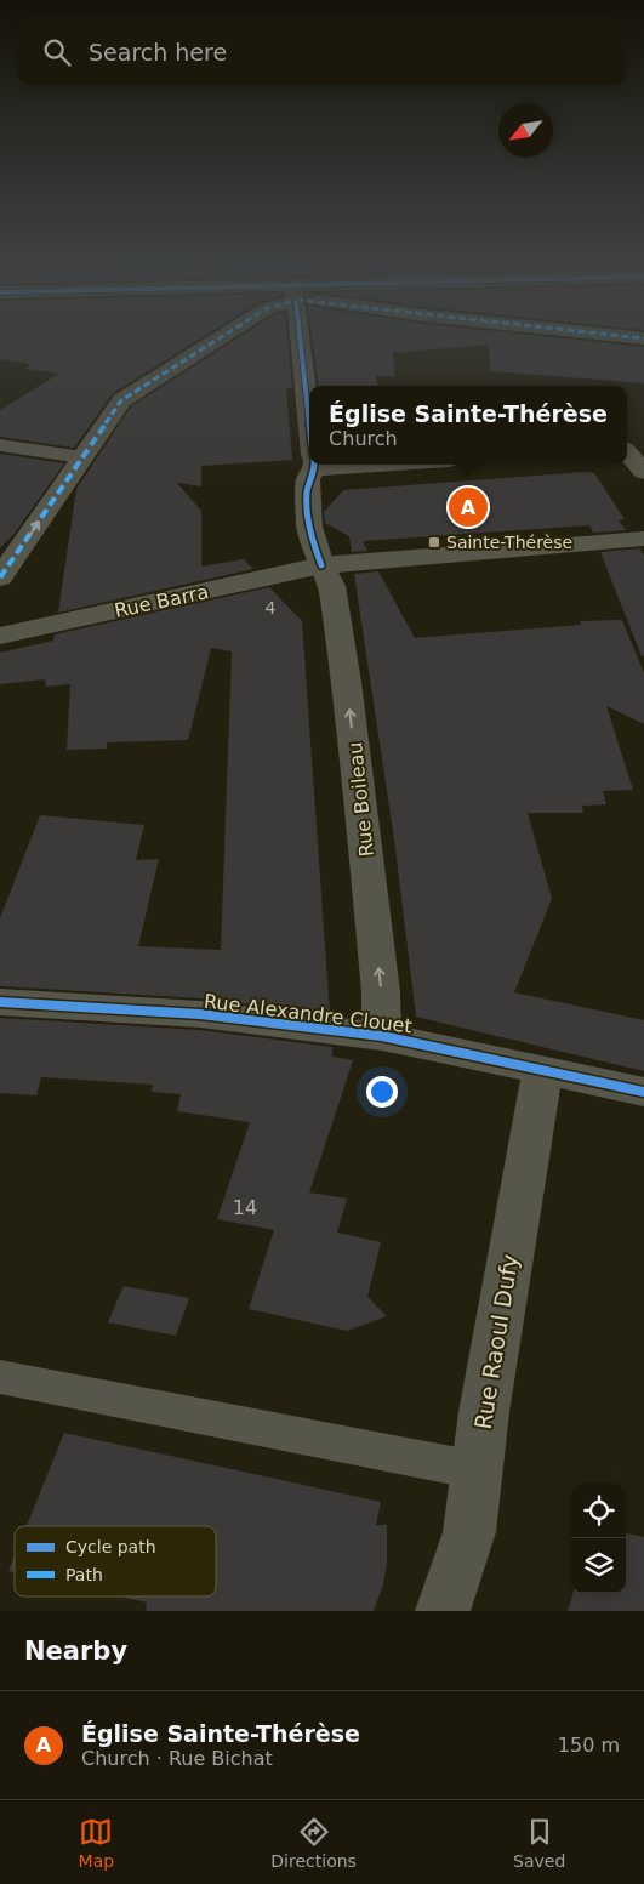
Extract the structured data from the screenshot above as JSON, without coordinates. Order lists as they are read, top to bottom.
{
  "streets": {
    "street": [
      "Rue Barra",
      "Rue Boileau",
      "Rue Alexandre Clouet",
      "Rue Raoul Dufy"
    ]
  },
  "crossings": [
    ["Rue Barra", "Rue Boileau"],
    ["Rue Boileau", "Rue Alexandre Clouet"],
    ["Rue Alexandre Clouet", "Rue Raoul Dufy"]
  ],
  "one_way": ["Rue Boileau"],
  "places": {
    "transit": ["Sainte-Thérèse"]
  },
  "house_numbers": ["4", "14"],
  "legend": ["Cycle path", "Path"],
  "north": "bottom left",
  "page": {
    "search": "Search here",
    "popup": ["Église Sainte-Thérèse", "Church"],
    "pins": "A",
    "heading": "Nearby",
    "list": [
      {
        "mark": "A",
        "name": "Église Sainte-Thérèse",
        "note": "Church · Rue Bichat",
        "value": "150 m"
      }
    ],
    "nav": ["Map", "Directions", "Saved"]
  }
}
